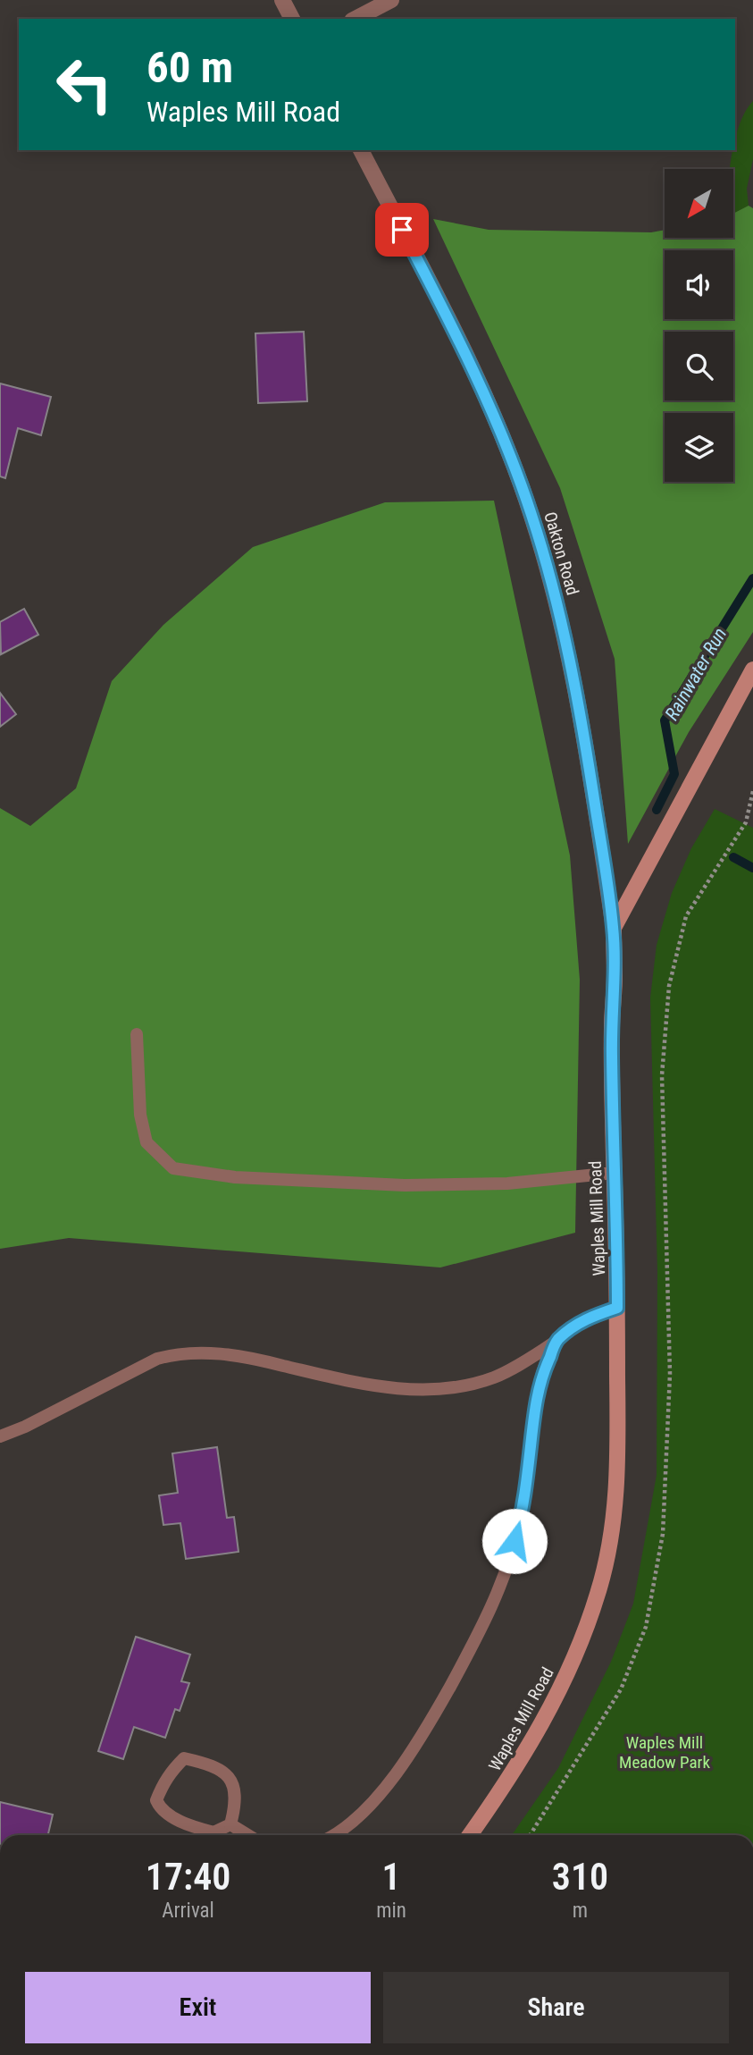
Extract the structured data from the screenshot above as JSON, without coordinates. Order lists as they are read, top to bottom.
{
  "streets": {
    "main road": ["Waples Mill Road"],
    "street": ["Oakton Road"]
  },
  "crossings": [
    ["Oakton Road", "Waples Mill Road"]
  ],
  "water": ["Rainwater Run"],
  "parks": ["Waples Mill Meadow Park"],
  "north": "bottom left",
  "page": {
    "turn": ["60 m", "Waples Mill Road"],
    "eta": [
      "17:40",
      "Arrival",
      "1",
      "min",
      "310",
      "m"
    ],
    "buttons": ["Exit", "Share"]
  }
}
